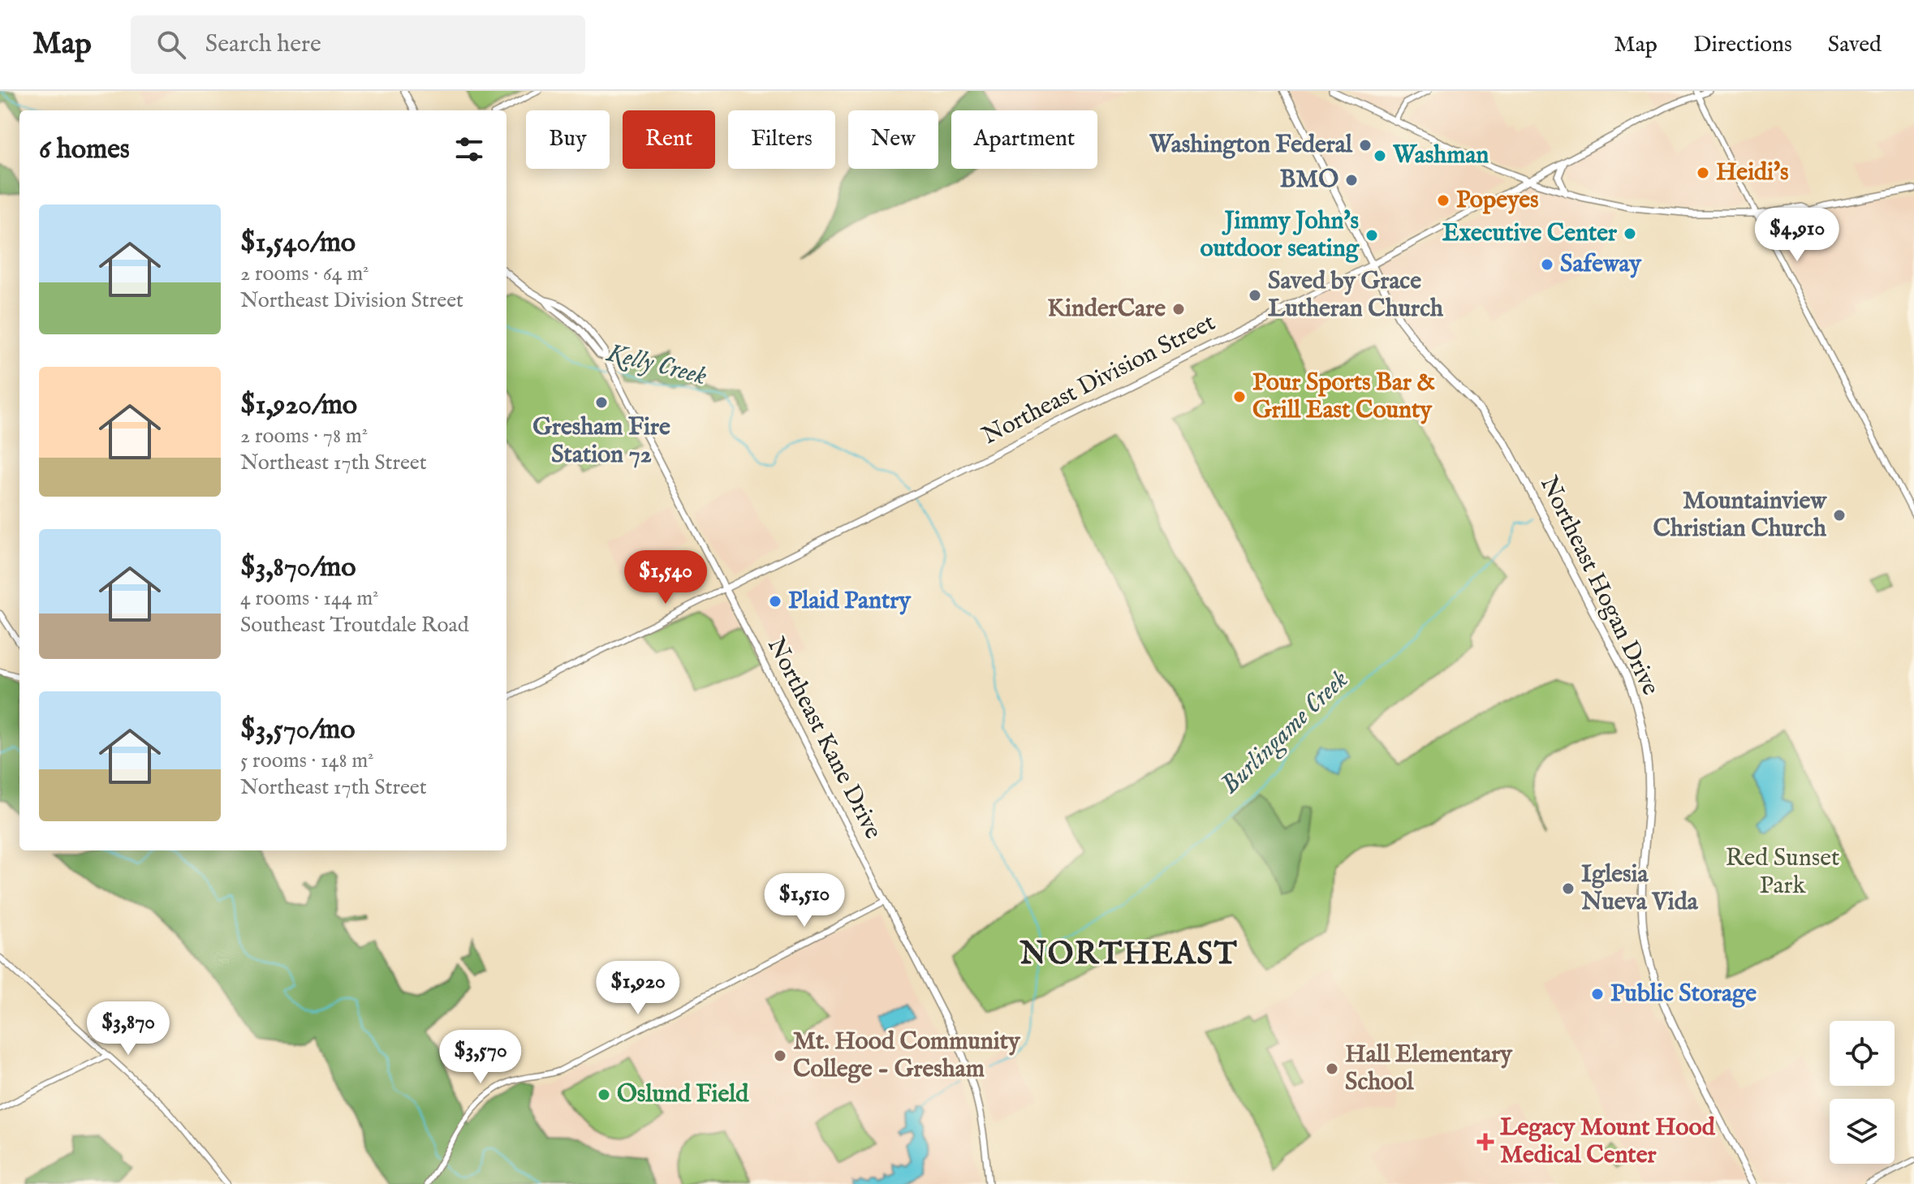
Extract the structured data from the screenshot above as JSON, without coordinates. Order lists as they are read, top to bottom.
{
  "streets": {
    "highway": ["Northeast Hogan Drive"],
    "main road": ["Northeast Division Street", "Northeast Kane Drive"]
  },
  "crossings": [
    ["Northeast Division Street", "Northeast Hogan Drive"],
    ["Northeast Division Street", "Northeast Kane Drive"]
  ],
  "districts": ["NORTHEAST"],
  "water": ["Kelly Creek", "Burlingame Creek"],
  "parks": ["Red Sunset Park"],
  "places": {
    "other": [
      "Washington Federal",
      "Washman",
      "Heidi's",
      "BMO",
      "Popeyes",
      "Executive Center",
      "Jimmy John's outdoor seating",
      "Safeway",
      "Saved by Grace Lutheran Church",
      "KinderCare",
      "Pour Sports Bar & Grill East County",
      "Gresham Fire Station 72",
      "Mountainview Christian Church",
      "Plaid Pantry",
      "Iglesia Nueva Vida",
      "Public Storage",
      "Mt. Hood Community College - Gresham",
      "Hall Elementary School",
      "Oslund Field"
    ],
    "health": ["Legacy Mount Hood Medical Center"]
  },
  "page": {
    "header": "Map",
    "search": "Search here",
    "nav": ["Map", "Directions", "Saved"],
    "chip": [
      "Buy",
      "Rent",
      "Filters",
      "New",
      "Apartment"
    ],
    "heading": "6 homes",
    "list": [
      {
        "name": "$1,540/mo",
        "note": "2 rooms · 64 m² · Northeast Division Street"
      },
      {
        "name": "$1,920/mo",
        "note": "2 rooms · 78 m² · Northeast 17th Street"
      },
      {
        "name": "$3,870/mo",
        "note": "4 rooms · 144 m² · Southeast Troutdale Road"
      },
      {
        "name": "$3,570/mo",
        "note": "5 rooms · 148 m² · Northeast 17th Street"
      }
    ],
    "price": [
      "$4,910",
      "$1,540",
      "$1,510",
      "$1,920",
      "$3,870",
      "$3,570"
    ]
  }
}
